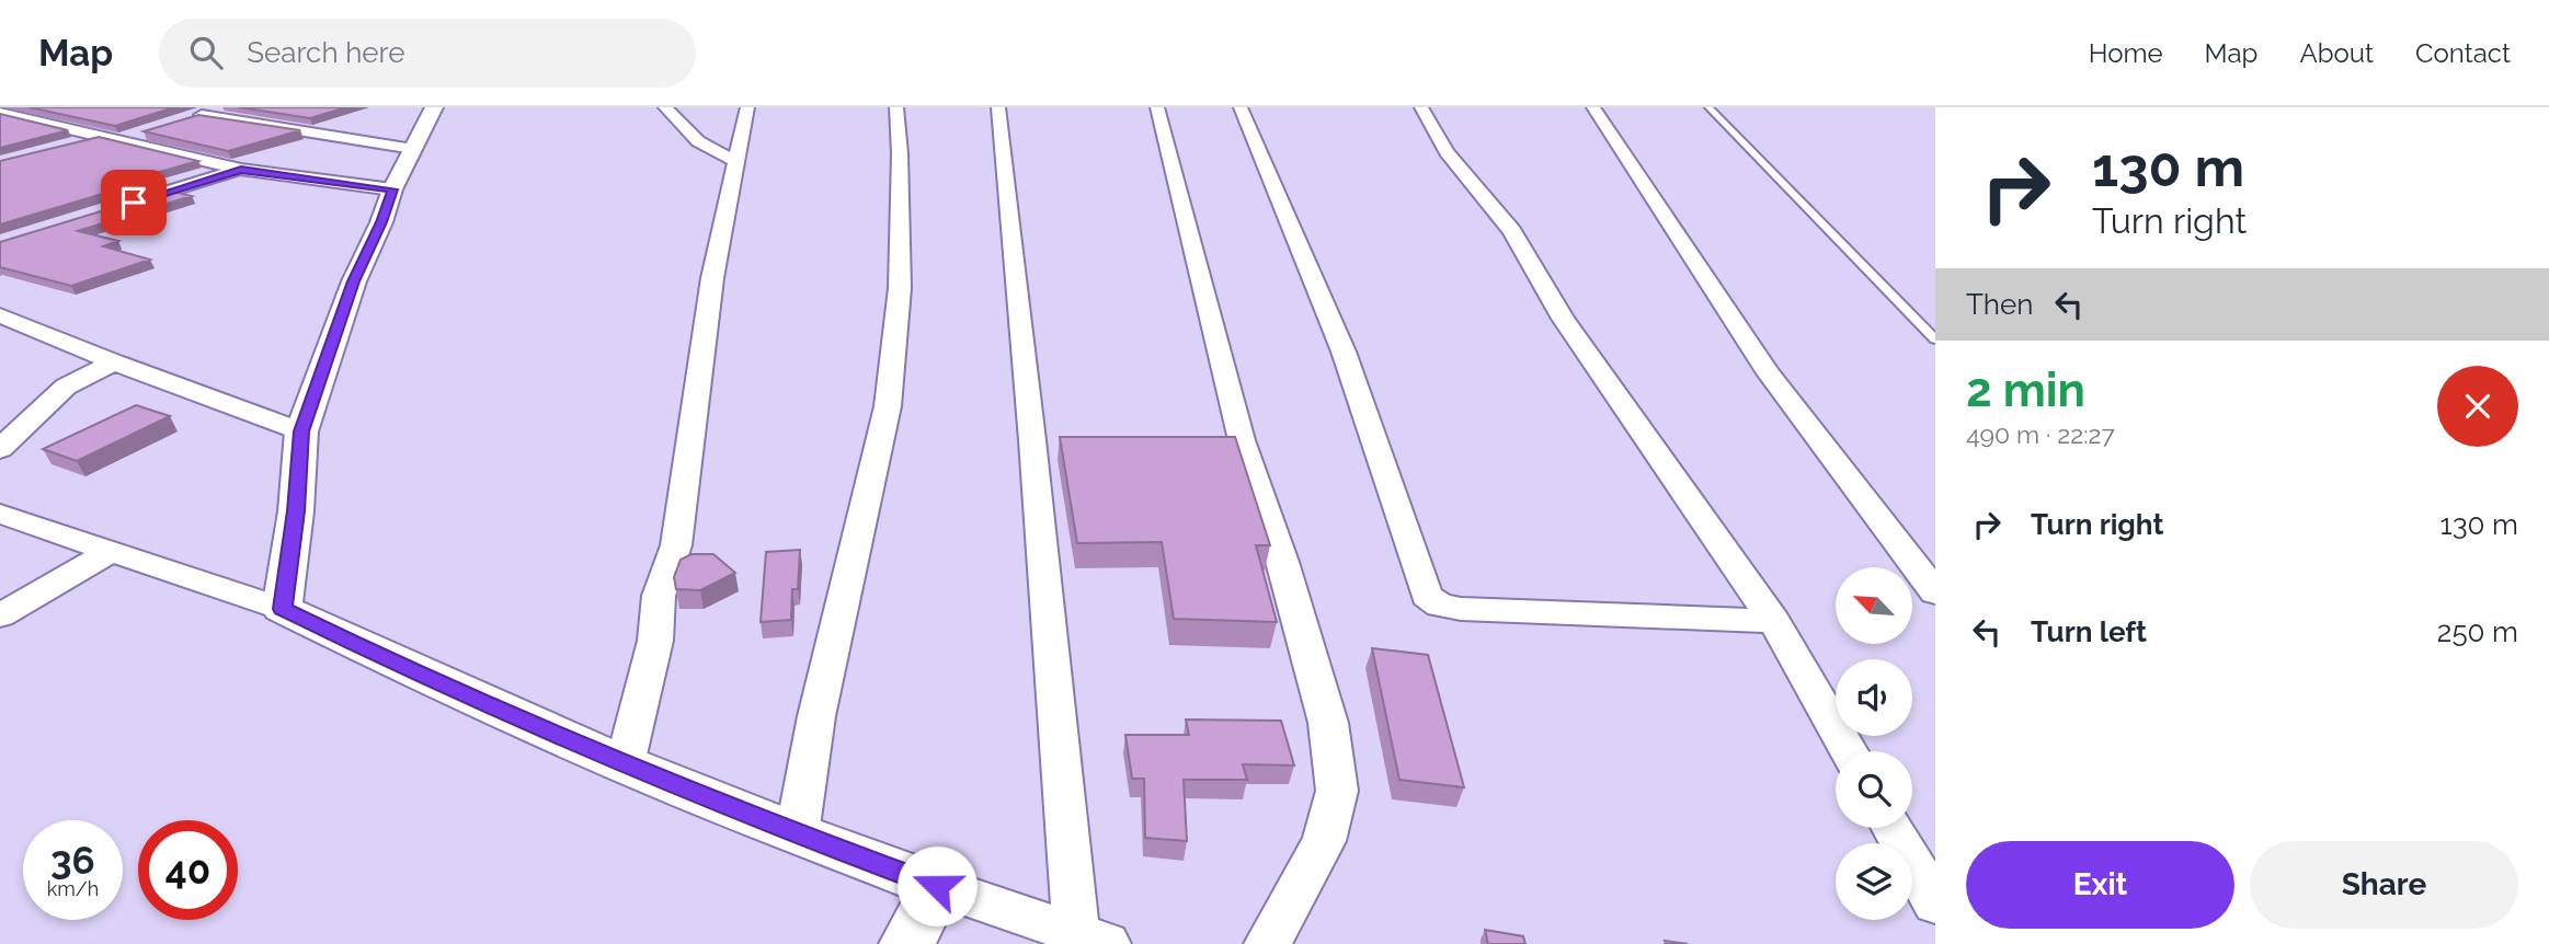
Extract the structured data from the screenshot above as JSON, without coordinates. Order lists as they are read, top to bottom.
{
  "north": "top left",
  "page": {
    "header": "Map",
    "search": "Search here",
    "nav": [
      "Home",
      "Map",
      "About",
      "Contact"
    ],
    "turn": ["130 m", "Turn right"],
    "then": "Then",
    "heading": ["2 min", "490 m · 22:27"],
    "list": [
      {
        "name": "Turn right",
        "value": "130 m"
      },
      {
        "name": "Turn left",
        "value": "250 m"
      }
    ],
    "speed": "36 km/h",
    "limit": "40",
    "buttons": ["Exit", "Share"]
  }
}
